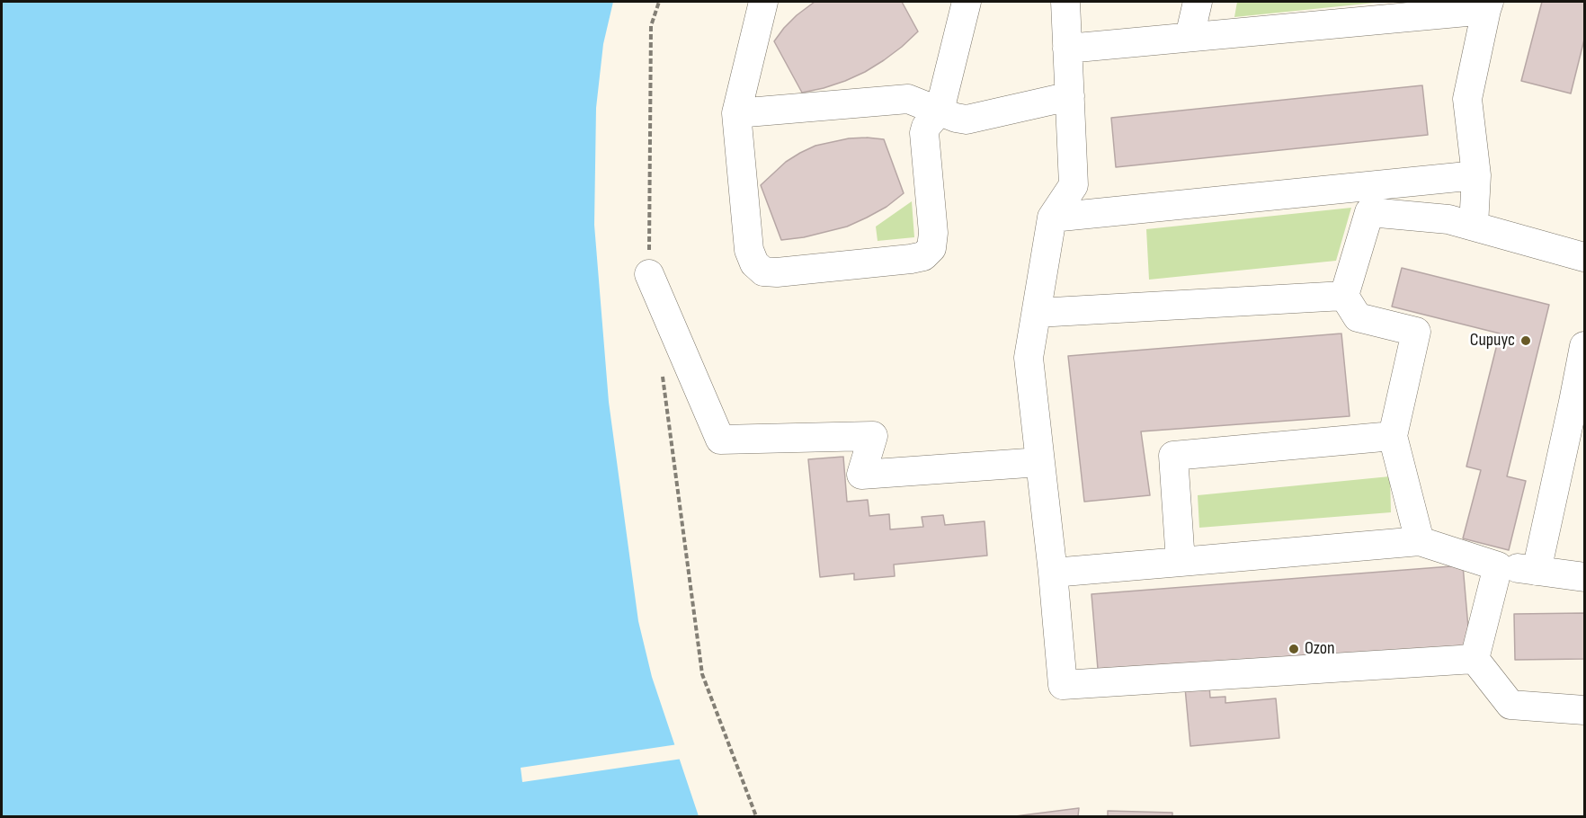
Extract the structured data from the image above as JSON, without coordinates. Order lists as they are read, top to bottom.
{
  "places": ["Сириус", "Ozon"]
}
